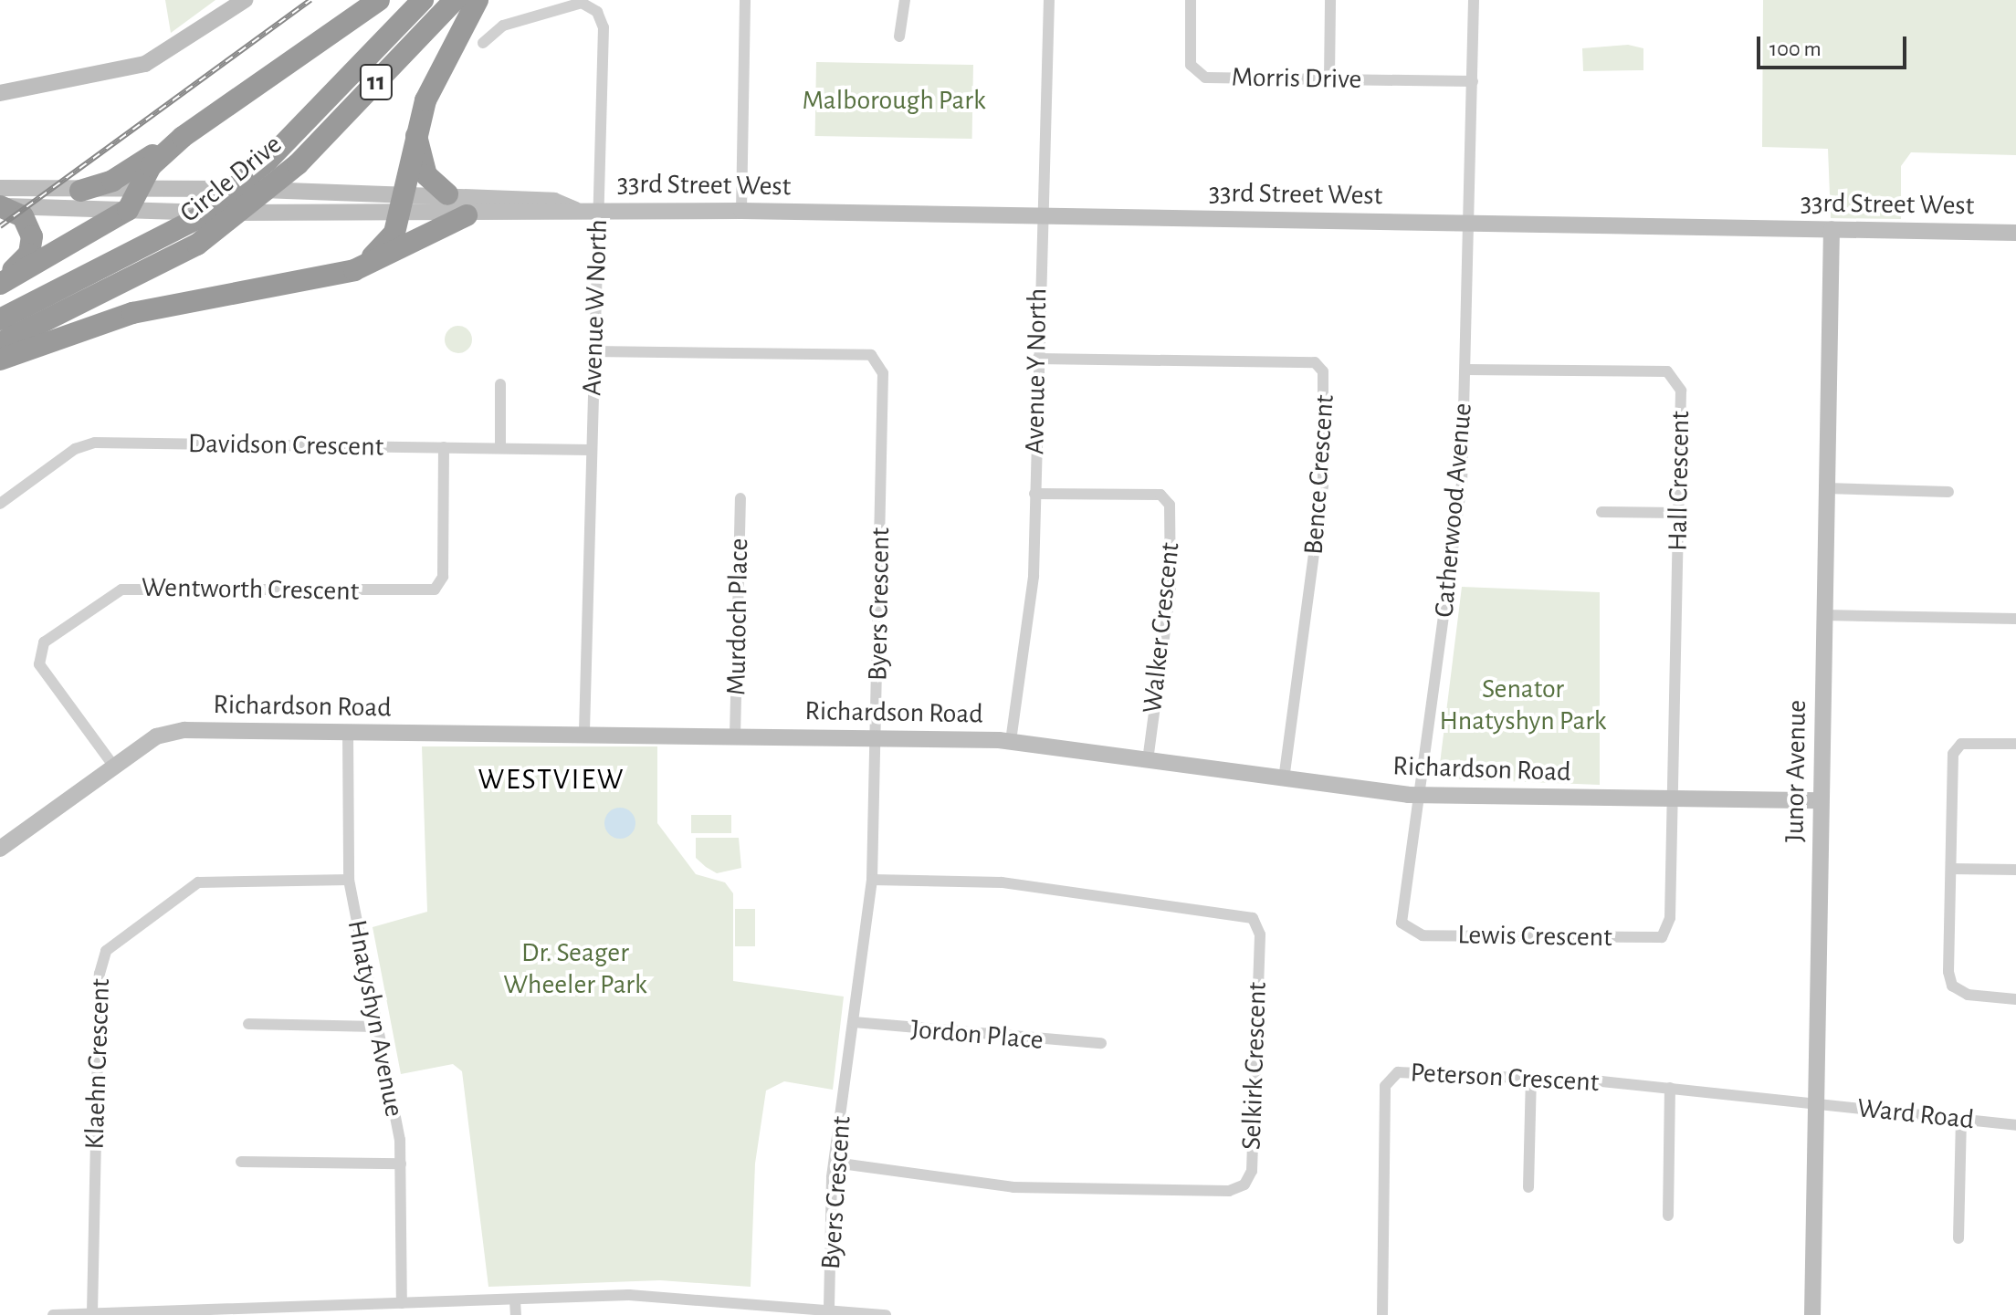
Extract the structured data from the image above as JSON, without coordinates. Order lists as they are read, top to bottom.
{
  "streets": {
    "highway": ["11", "Circle Drive"],
    "street": [
      "Morris Drive",
      "33rd Street West",
      "Avenue W North",
      "Avenue Y North",
      "Davidson Crescent",
      "Bence Crescent",
      "Hall Crescent",
      "Catherwood Avenue",
      "Wentworth Crescent",
      "Byers Crescent",
      "Murdoch Place",
      "Walker Crescent",
      "Richardson Road",
      "Junor Avenue",
      "Lewis Crescent",
      "Hnatyshyn Avenue",
      "Jordon Place",
      "Klaehn Crescent",
      "Selkirk Crescent",
      "Peterson Crescent",
      "Ward Road"
    ]
  },
  "crossings": [
    ["Morris Drive", "Catherwood Avenue"],
    ["33rd Street West", "Avenue W North"],
    ["33rd Street West", "Avenue Y North"],
    ["33rd Street West", "Catherwood Avenue"],
    ["33rd Street West", "Junor Avenue"],
    ["Avenue W North", "Davidson Crescent"],
    ["Avenue W North", "Byers Crescent"],
    ["Avenue W North", "Richardson Road"],
    ["Avenue Y North", "Bence Crescent"],
    ["Avenue Y North", "Walker Crescent"],
    ["Avenue Y North", "Richardson Road"],
    ["Davidson Crescent", "Wentworth Crescent"],
    ["Bence Crescent", "Richardson Road"],
    ["Hall Crescent", "Catherwood Avenue"],
    ["Hall Crescent", "Richardson Road"],
    ["Hall Crescent", "Lewis Crescent"],
    ["Catherwood Avenue", "Richardson Road"],
    ["Catherwood Avenue", "Lewis Crescent"],
    ["Wentworth Crescent", "Richardson Road"],
    ["Byers Crescent", "Richardson Road"],
    ["Byers Crescent", "Jordon Place"],
    ["Byers Crescent", "Selkirk Crescent"],
    ["Murdoch Place", "Richardson Road"],
    ["Walker Crescent", "Richardson Road"],
    ["Richardson Road", "Junor Avenue"],
    ["Richardson Road", "Lewis Crescent"],
    ["Richardson Road", "Hnatyshyn Avenue"],
    ["Junor Avenue", "Peterson Crescent"],
    ["Junor Avenue", "Ward Road"],
    ["Hnatyshyn Avenue", "Klaehn Crescent"],
    ["Peterson Crescent", "Ward Road"]
  ],
  "districts": ["WESTVIEW"],
  "parks": ["Malborough Park", "Senator Hnatyshyn Park", "Dr. Seager Wheeler Park"],
  "scale_bar": "100 m"
}
